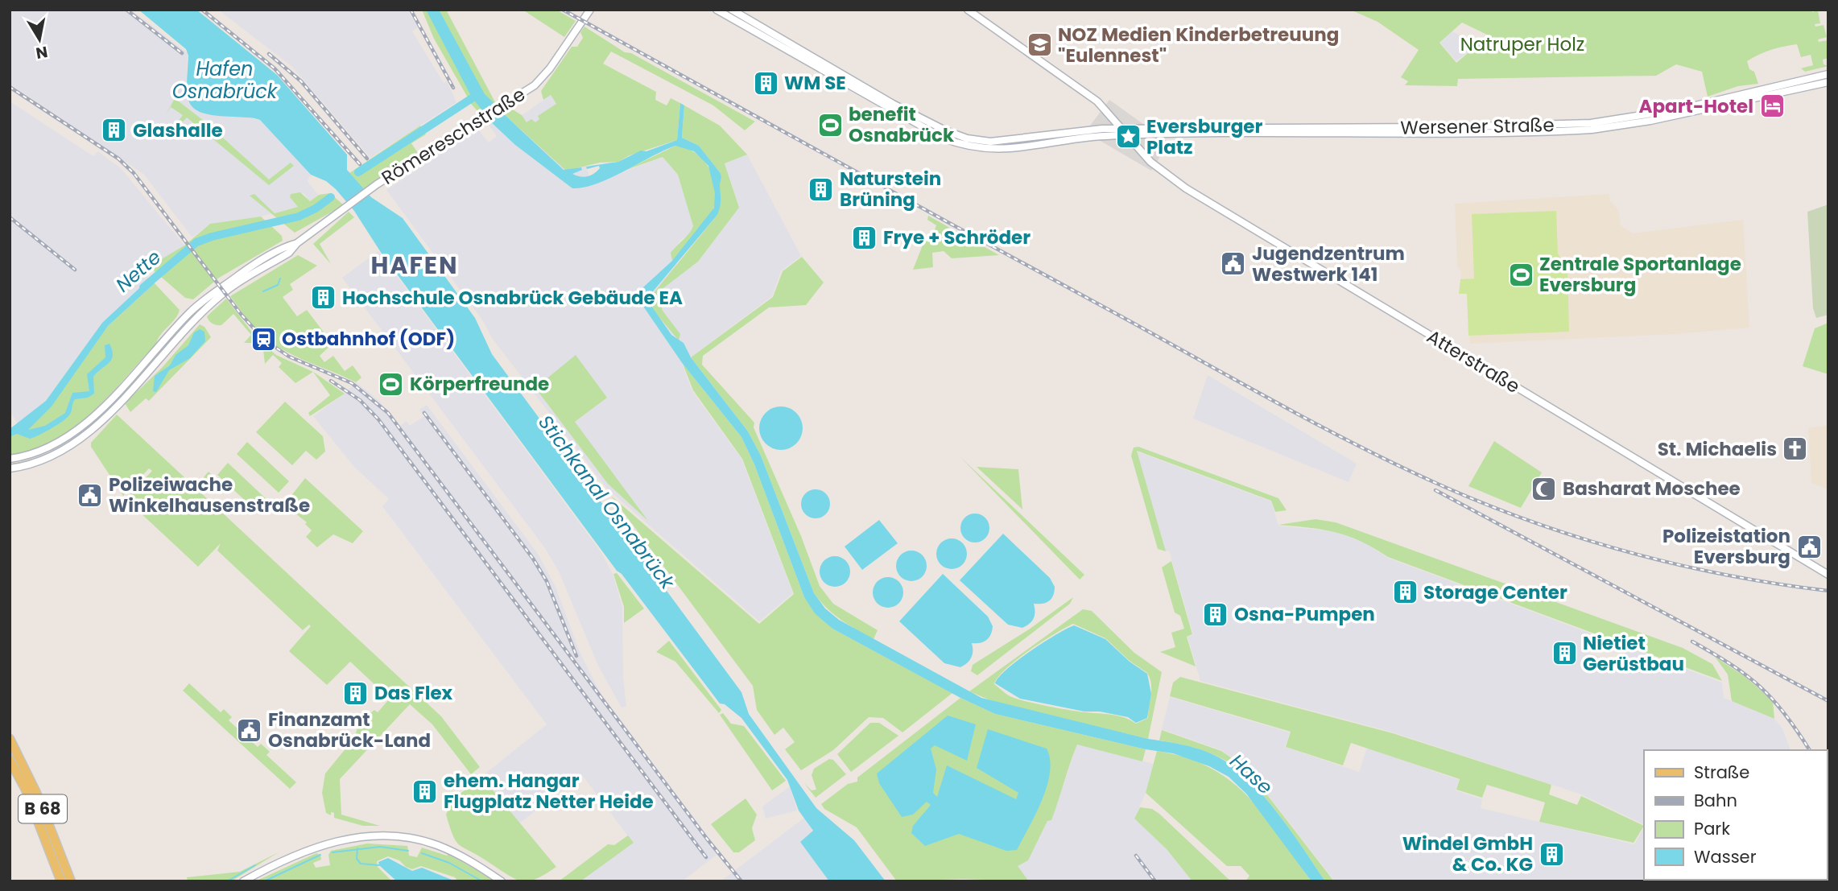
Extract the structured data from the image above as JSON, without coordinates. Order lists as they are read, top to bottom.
{
  "streets": {
    "main road": [
      "Wersener Straße",
      "Römereschstraße",
      "Atterstraße",
      "B 68"
    ]
  },
  "crossings": [
    ["Wersener Straße", "Atterstraße"]
  ],
  "districts": ["HAFEN"],
  "water": [
    "Hafen Osnabrück",
    "Nette",
    "Stichkanal Osnabrück",
    "Hase"
  ],
  "parks": ["Natruper Holz"],
  "places": {
    "school or university": ["NOZ Medien Kinderbetreuung \"Eulennest\""],
    "building": [
      "WM SE",
      "Glashalle",
      "Naturstein Brüning",
      "Frye + Schröder",
      "Hochschule Osnabrück Gebäude EA",
      "Storage Center",
      "Osna-Pumpen",
      "Nietiet Gerüstbau",
      "Das Flex",
      "ehem. Hangar Flugplatz Netter Heide",
      "Windel GmbH & Co. KG"
    ],
    "hotel": ["Apart-Hotel"],
    "sports": ["benefit Osnabrück", "Zentrale Sportanlage Eversburg", "Körperfreunde"],
    "place": ["Eversburger Platz"],
    "public building": [
      "Jugendzentrum Westwerk 141",
      "Polizeiwache Winkelhausenstraße",
      "Polizeistation Eversburg",
      "Finanzamt Osnabrück-Land"
    ],
    "station": ["Ostbahnhof (ODF)"],
    "church": ["St. Michaelis"],
    "mosque": ["Basharat Moschee"]
  },
  "legend": [
    "Straße",
    "Bahn",
    "Park",
    "Wasser"
  ],
  "north": "bottom"
}
